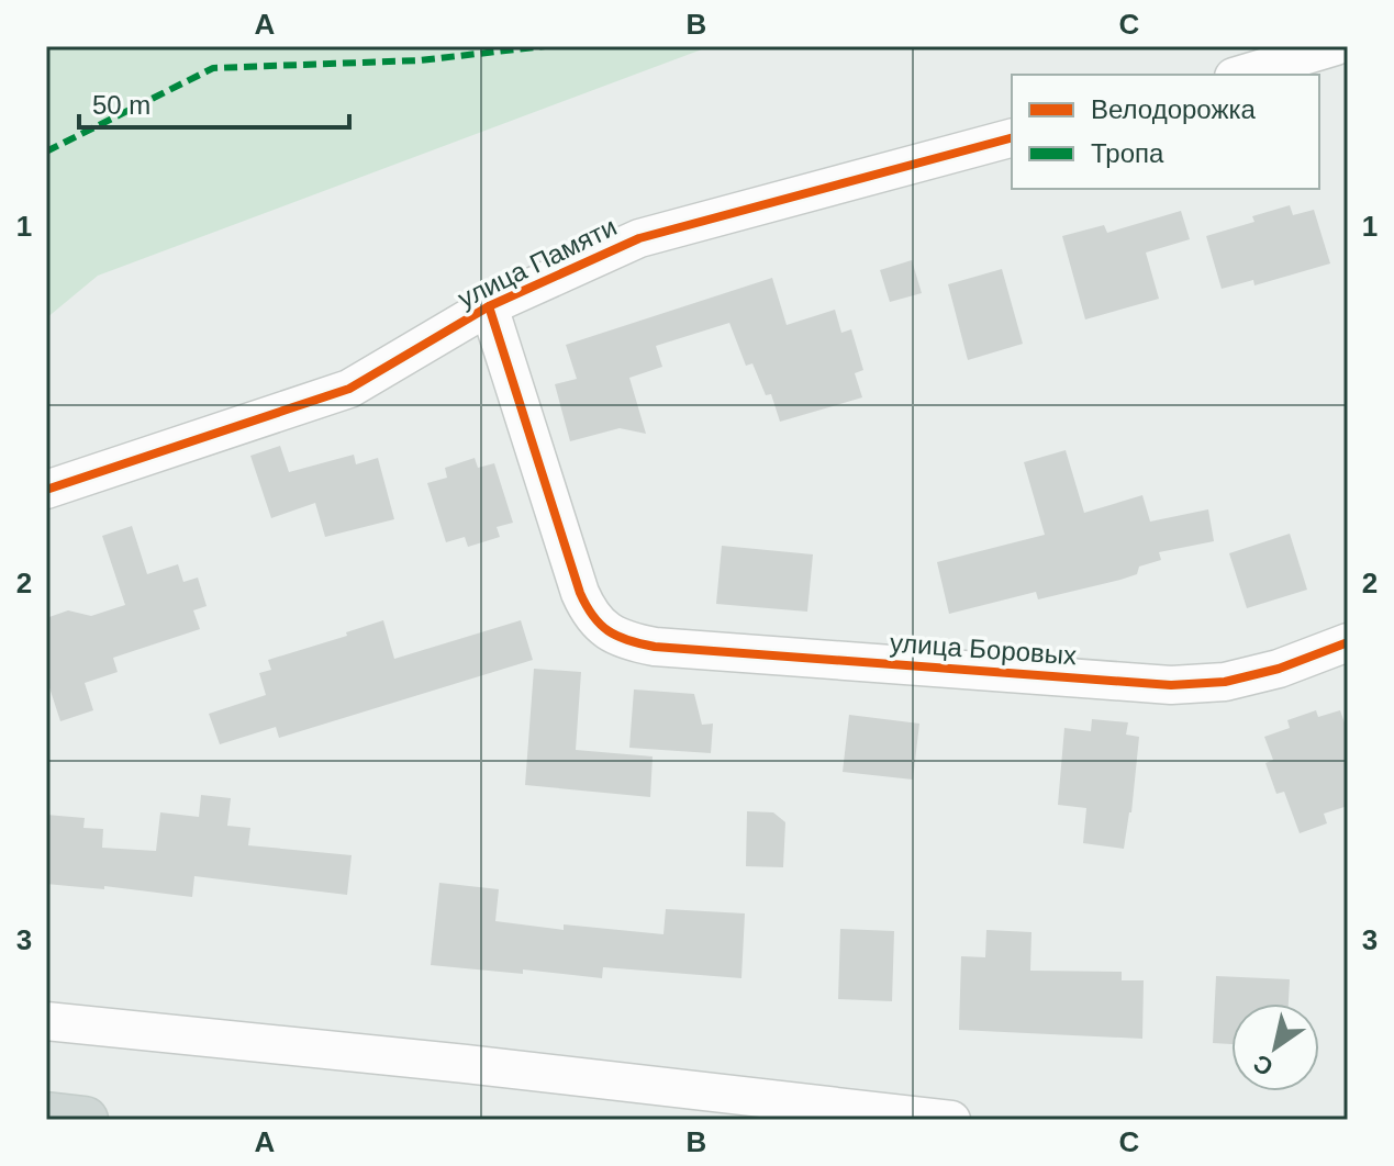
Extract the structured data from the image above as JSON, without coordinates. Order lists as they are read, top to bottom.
{
  "streets": {
    "street": ["улица Памяти", "улица Боровых"]
  },
  "crossings": [
    ["улица Памяти", "улица Боровых"]
  ],
  "legend": ["Велодорожка", "Тропа"],
  "scale_bar": "50 m",
  "north": "bottom left",
  "grid": {
    "columns": ["A", "B", "C"],
    "rows": ["1", "2", "3"]
  }
}
